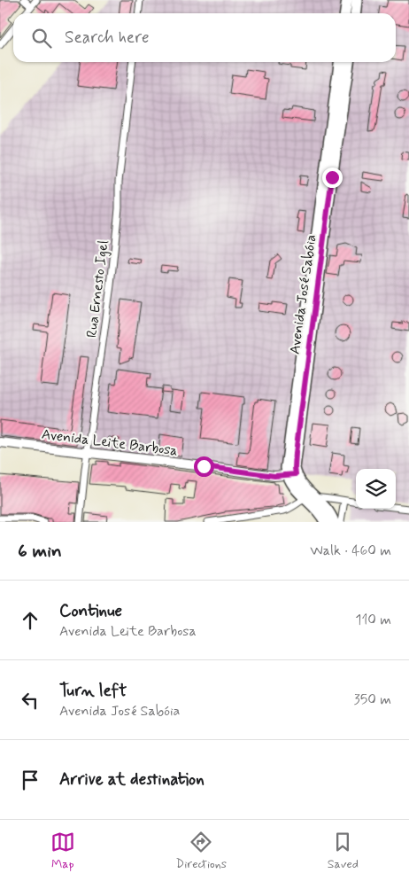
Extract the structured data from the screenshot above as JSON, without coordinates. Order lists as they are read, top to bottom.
{
  "streets": {
    "main road": ["Avenida José Sabóia"],
    "street": ["Rua Ernesto Igel", "Avenida Leite Barbosa"]
  },
  "crossings": [
    ["Rua Ernesto Igel", "Avenida Leite Barbosa"],
    ["Avenida José Sabóia", "Avenida Leite Barbosa"]
  ],
  "page": {
    "search": "Search here",
    "heading": ["6 min", "Walk · 460 m"],
    "list": [
      ["Continue", "Avenida Leite Barbosa", "110 m"],
      ["Turn left", "Avenida José Sabóia", "350 m"],
      "Arrive at destination"
    ],
    "nav": ["Map", "Directions", "Saved"]
  }
}
